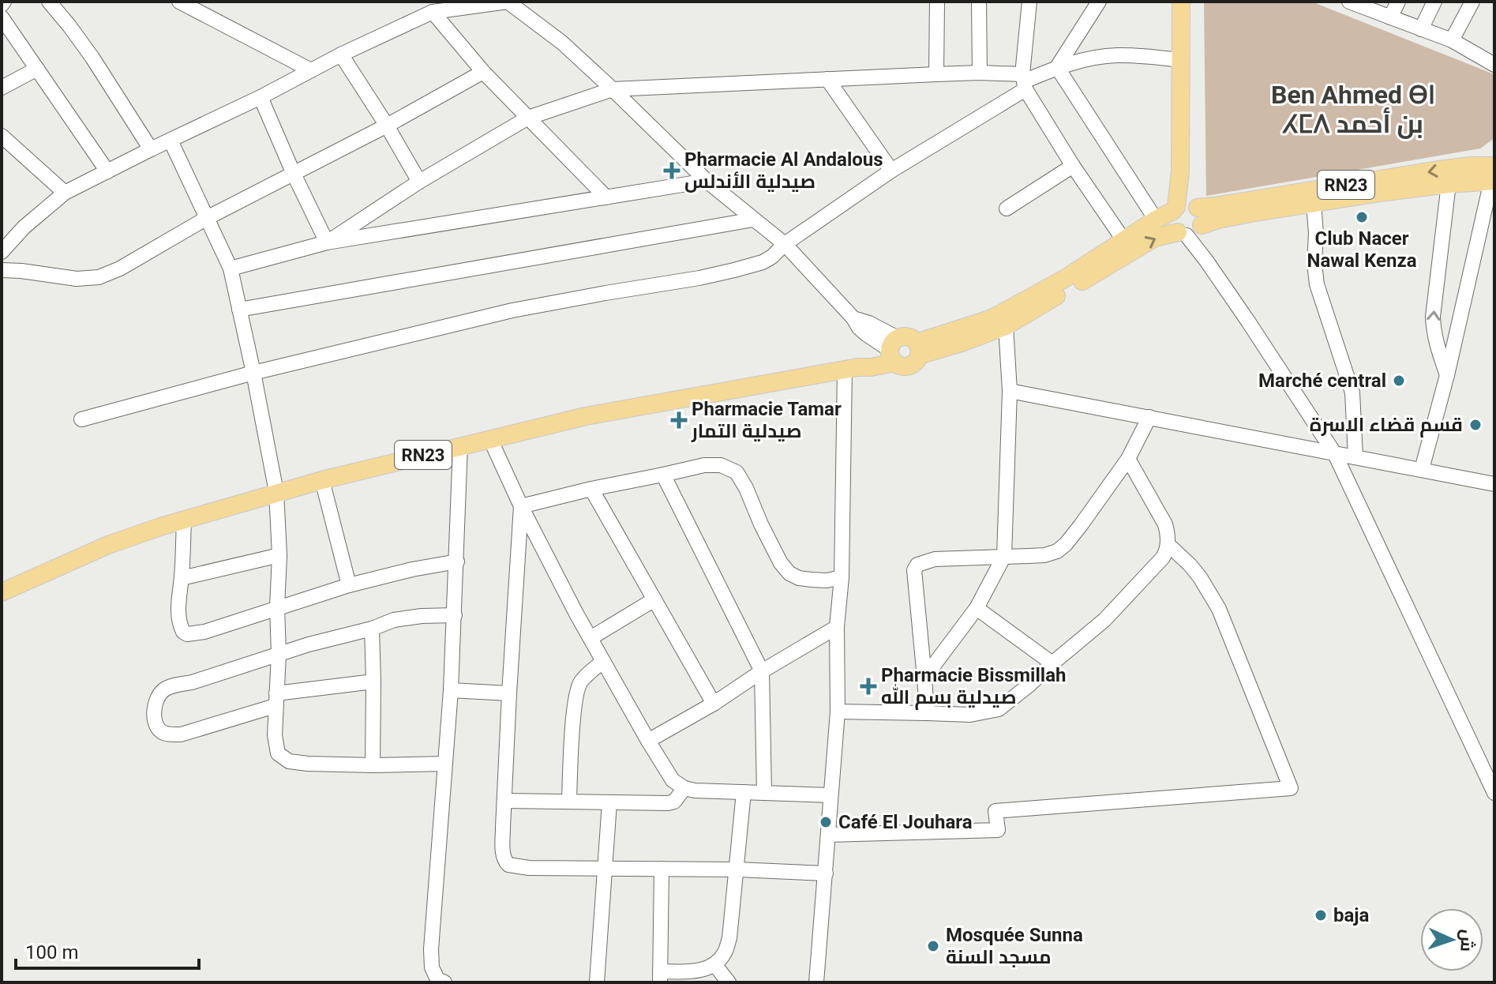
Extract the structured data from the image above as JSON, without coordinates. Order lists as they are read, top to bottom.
{
  "streets": {
    "main road": ["RN23"]
  },
  "districts": ["Ben Ahmed ⴱⵏ ⵃⵎⴷ بن أحمد"],
  "places": {
    "health": ["Pharmacie Al Andalous صيدلية الأندلس", "Pharmacie Tamar صيدلية التمار", "Pharmacie Bissmillah صيدلية بسم الله"],
    "other": [
      "Club Nacer Nawal Kenza",
      "Marché central",
      "قسم قضاء الاسرة",
      "Café El Jouhara",
      "baja",
      "Mosquée Sunna مسجد السنة"
    ]
  },
  "scale_bar": "100 m",
  "north": "right"
}
